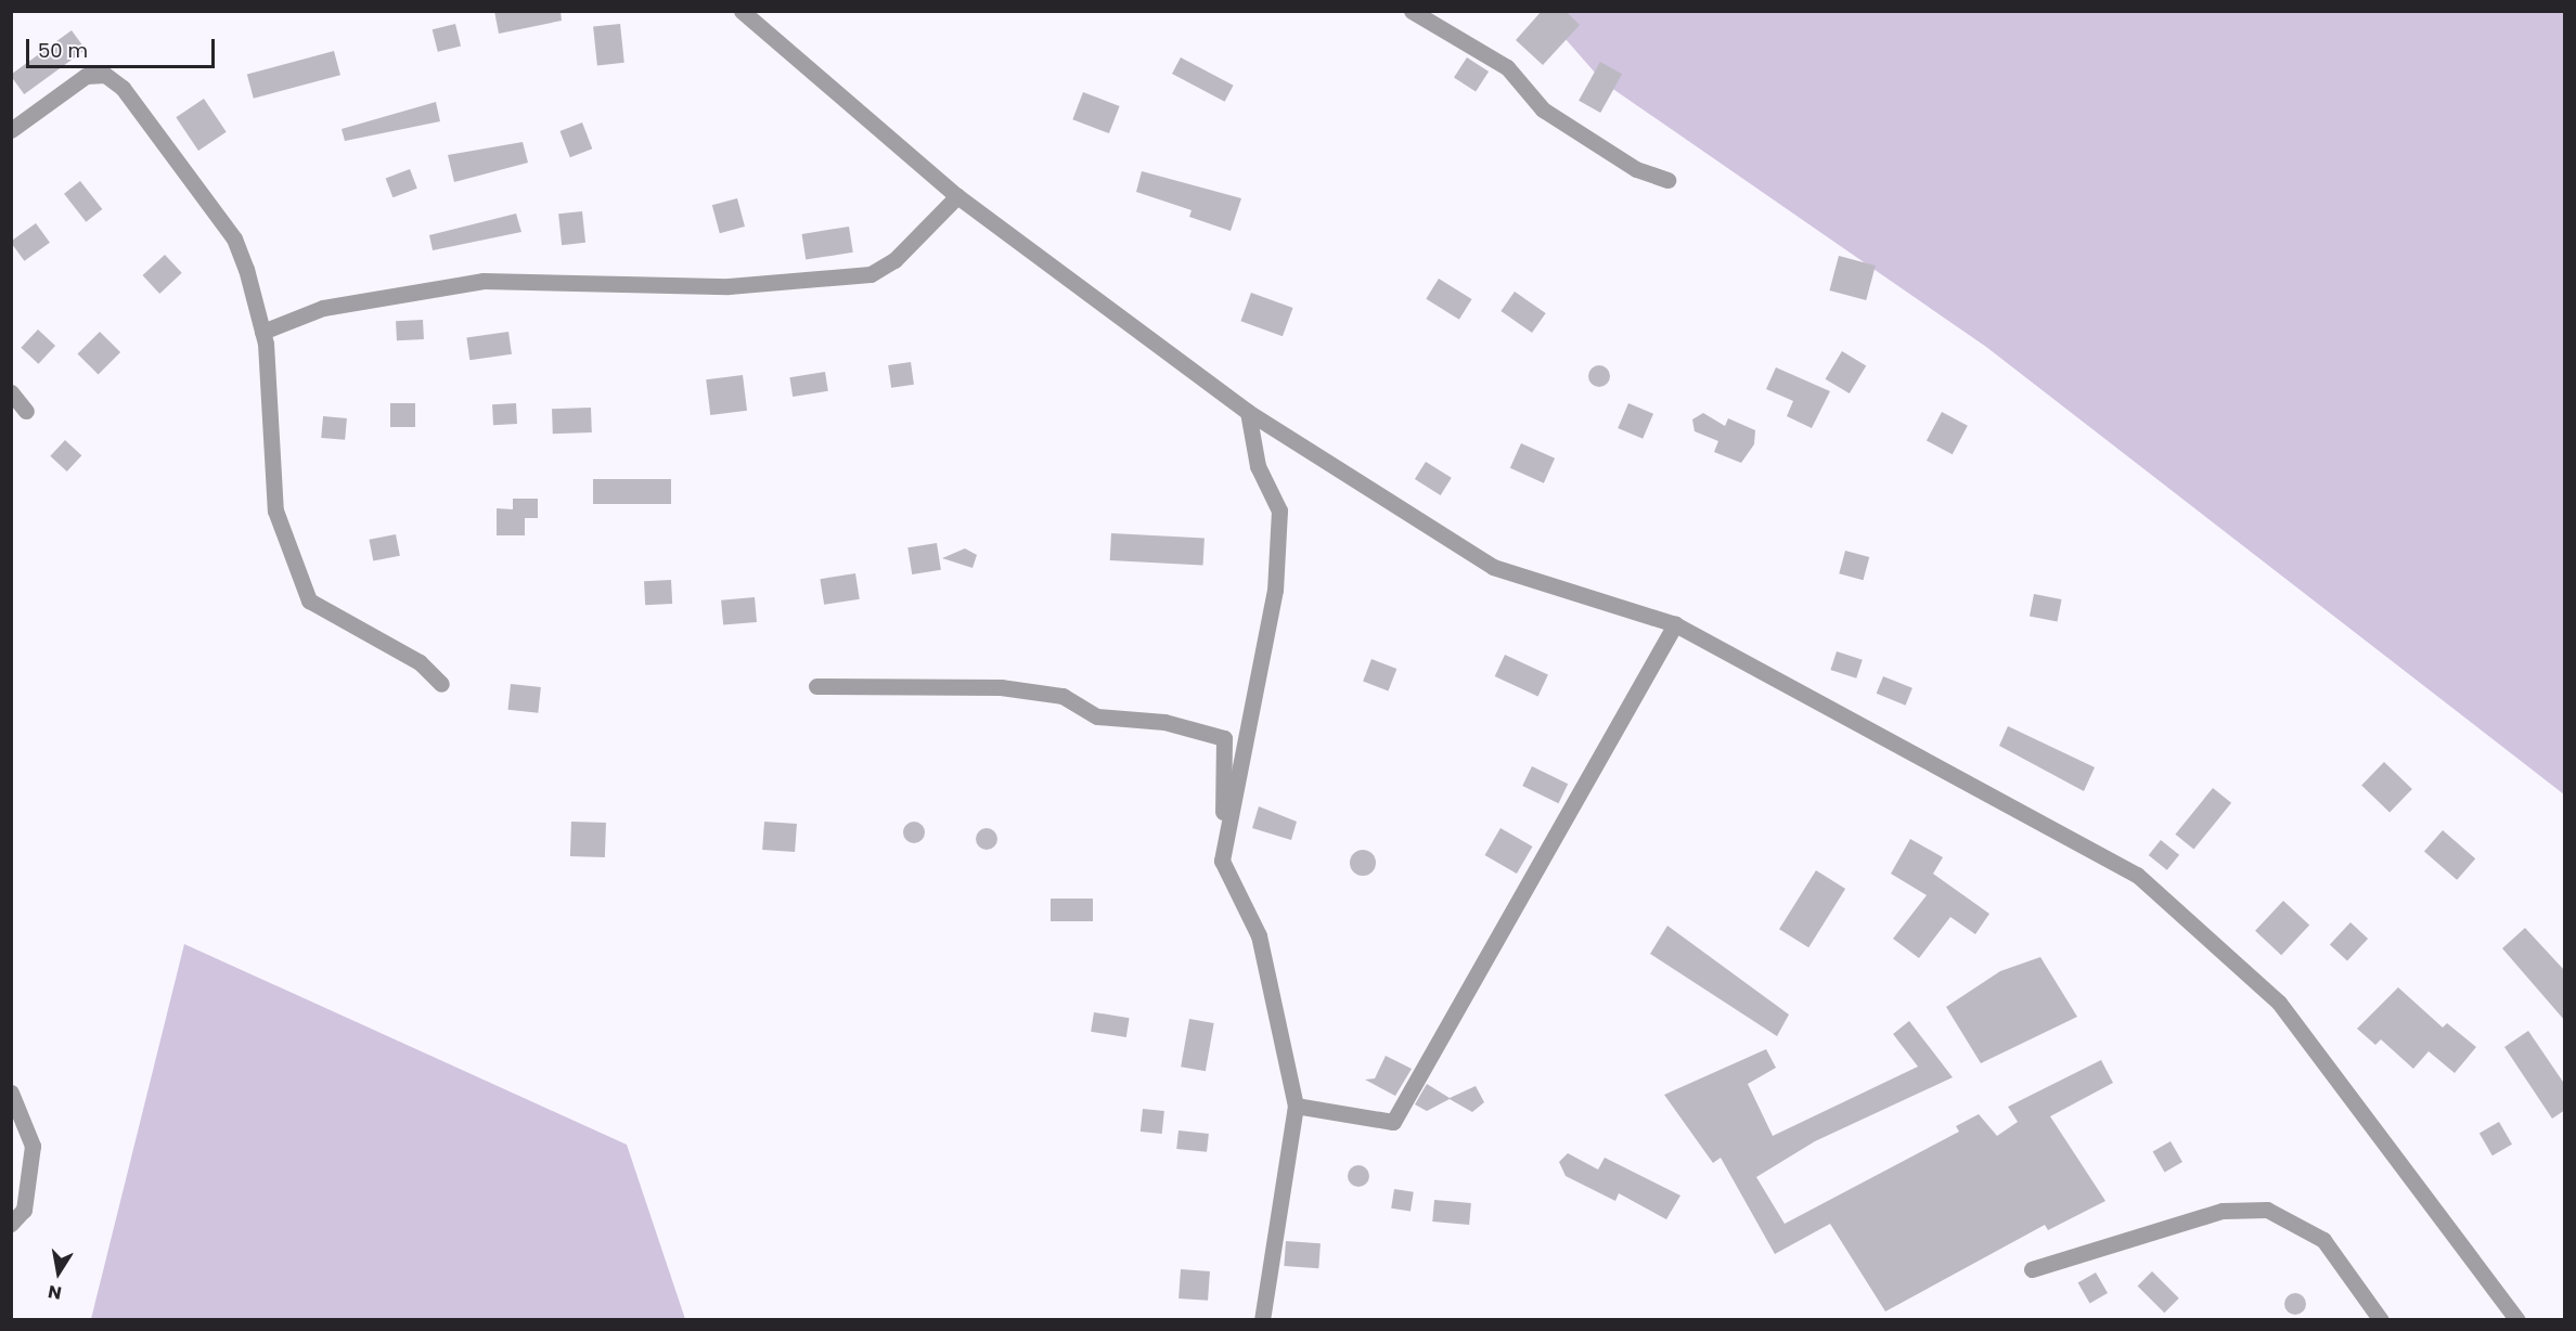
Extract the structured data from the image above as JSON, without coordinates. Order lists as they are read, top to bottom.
{
  "scale_bar": "50 m",
  "north": "bottom"
}
